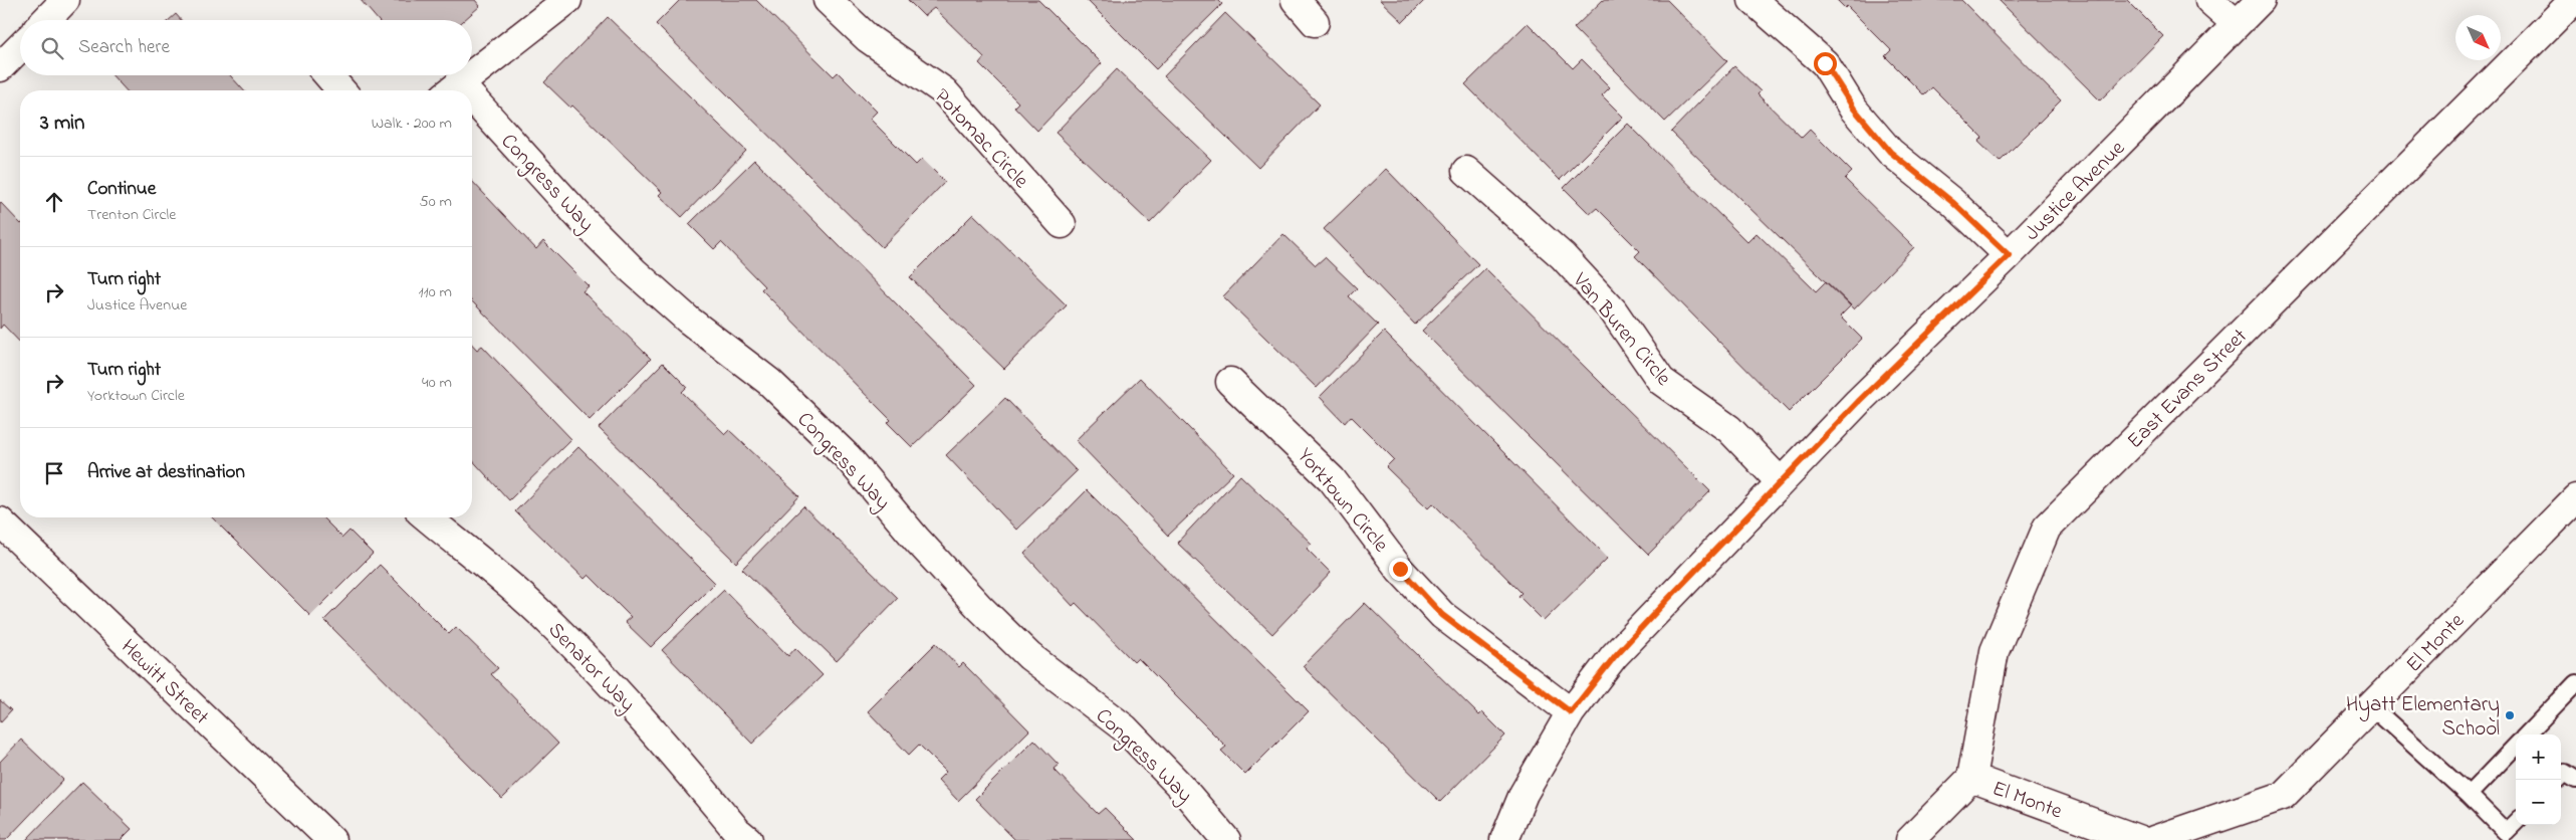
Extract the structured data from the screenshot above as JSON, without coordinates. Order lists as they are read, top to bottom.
{
  "streets": {
    "street": [
      "Potomac Circle",
      "Congress Way",
      "Justice Avenue",
      "Van Buren Circle",
      "East Evans Street",
      "Yorktown Circle",
      "El Monte",
      "Senator Way",
      "Hewitt Street"
    ]
  },
  "crossings": [
    ["Justice Avenue", "Van Buren Circle"],
    ["Justice Avenue", "Yorktown Circle"],
    ["East Evans Street", "El Monte"]
  ],
  "places": ["Hyatt Elementary School"],
  "north": "bottom right",
  "page": {
    "search": "Search here",
    "heading": ["3 min", "Walk · 200 m"],
    "list": [
      ["Continue", "Trenton Circle", "50 m"],
      ["Turn right", "Justice Avenue", "110 m"],
      ["Turn right", "Yorktown Circle", "40 m"],
      "Arrive at destination"
    ],
    "map_buttons": ["+", "−"]
  }
}
